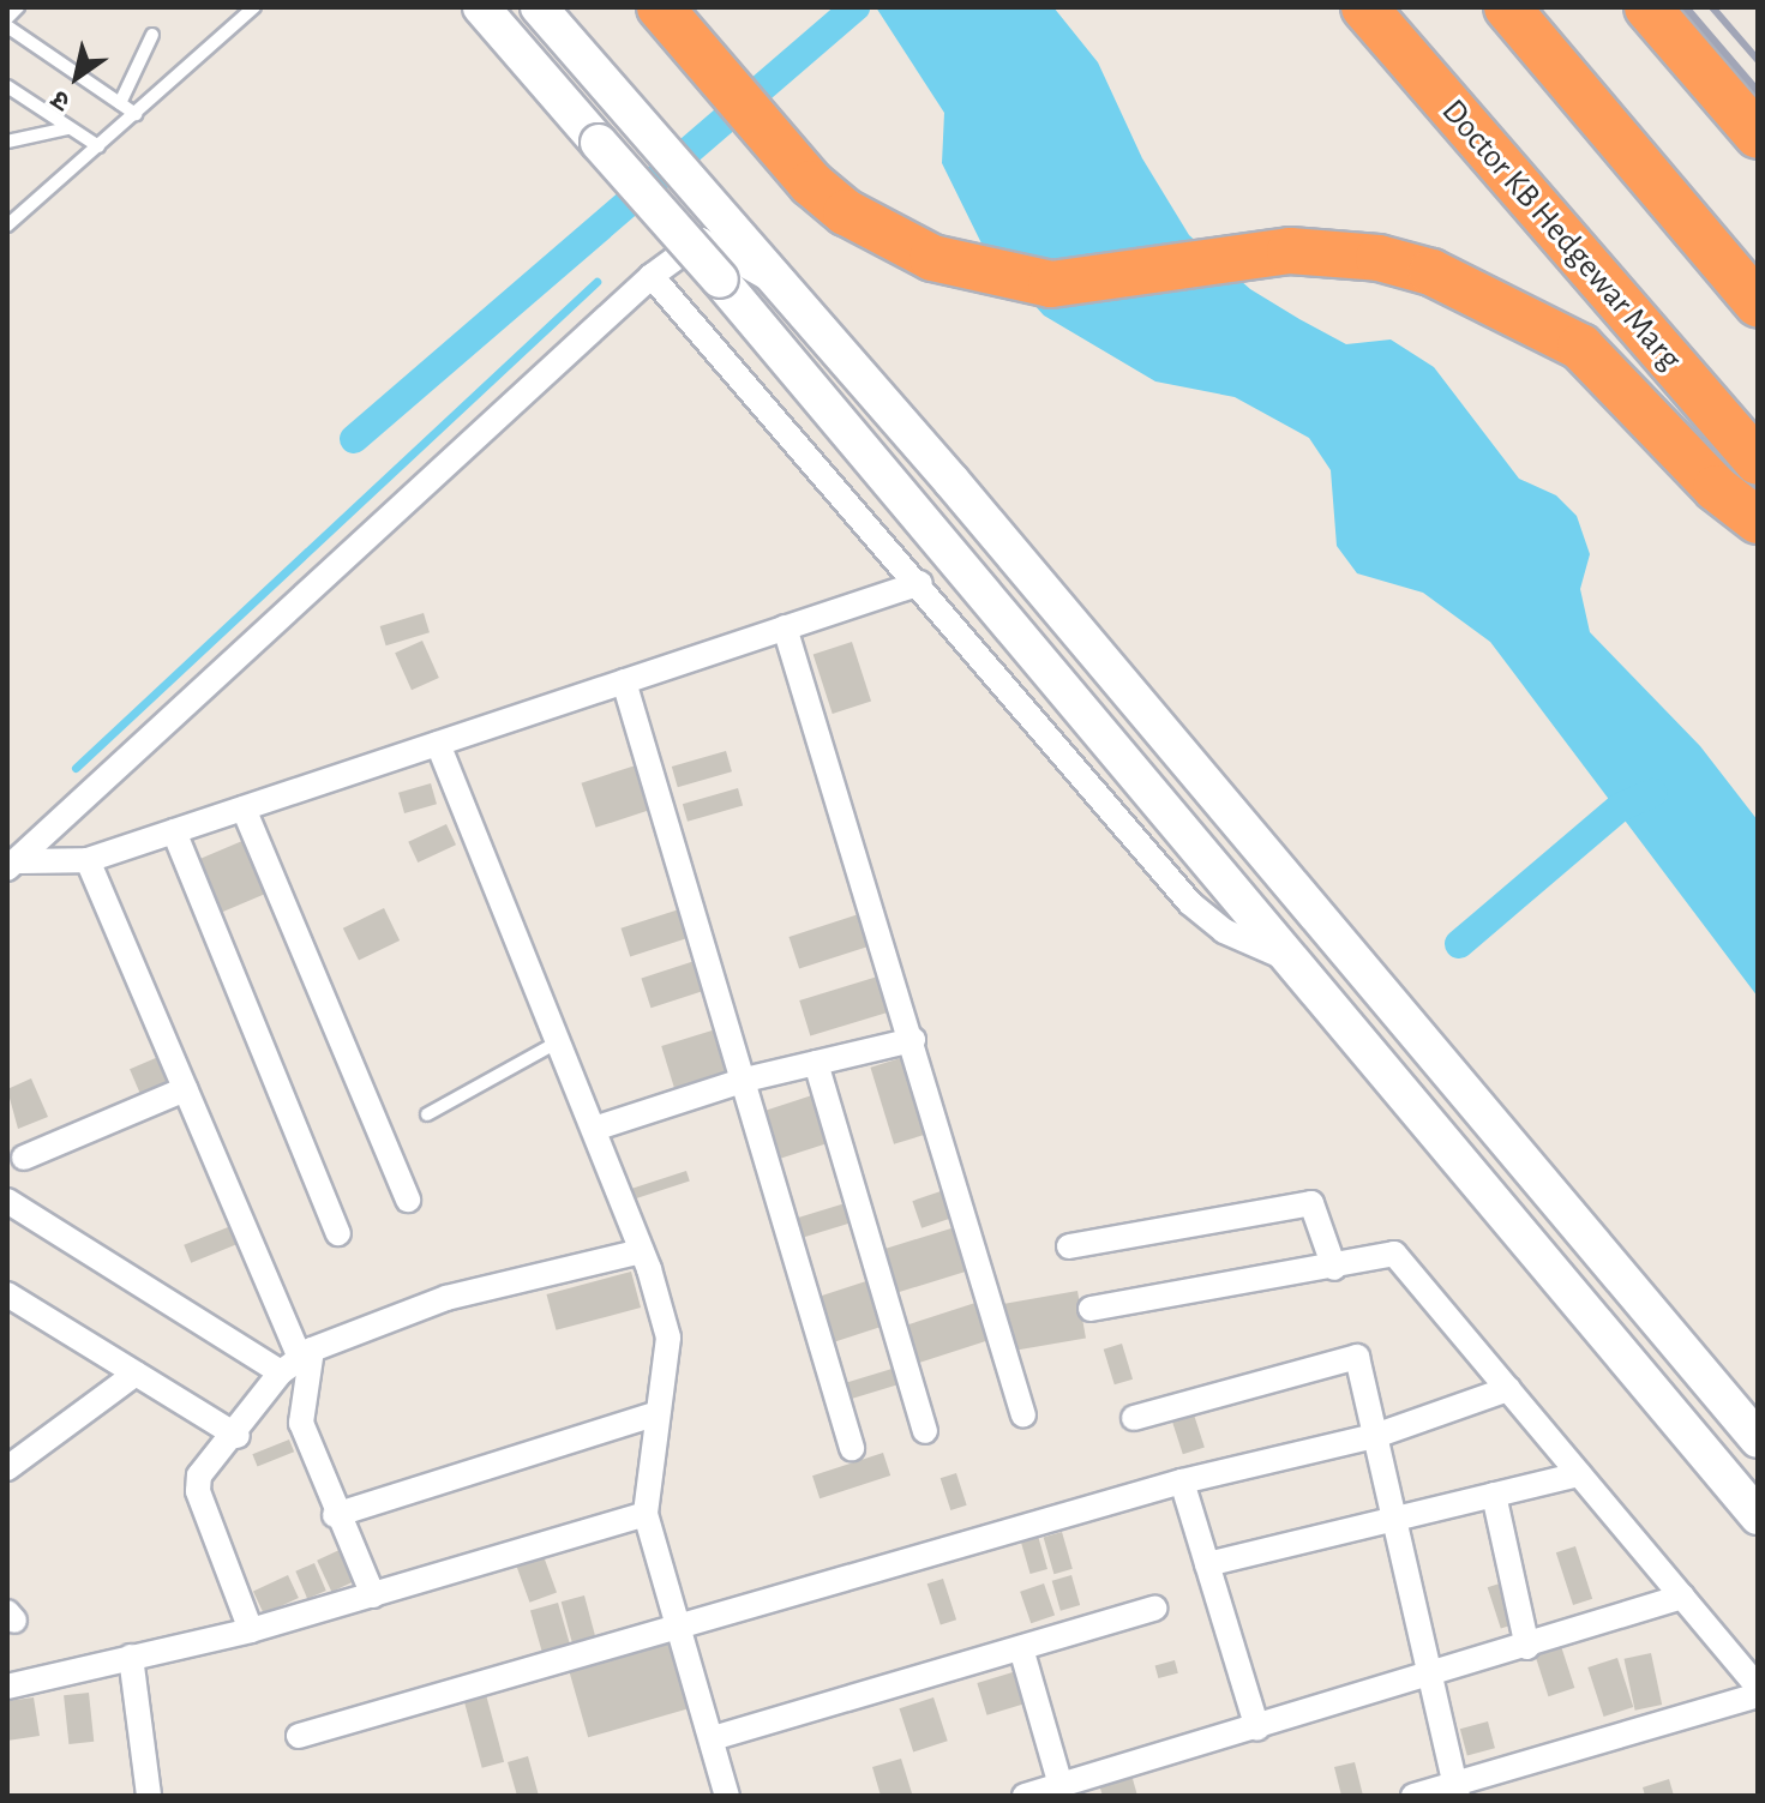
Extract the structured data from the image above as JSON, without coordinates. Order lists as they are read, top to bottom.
{
  "streets": {
    "highway": ["Doctor KB Hedgewar Marg"]
  },
  "north": "bottom left"
}
